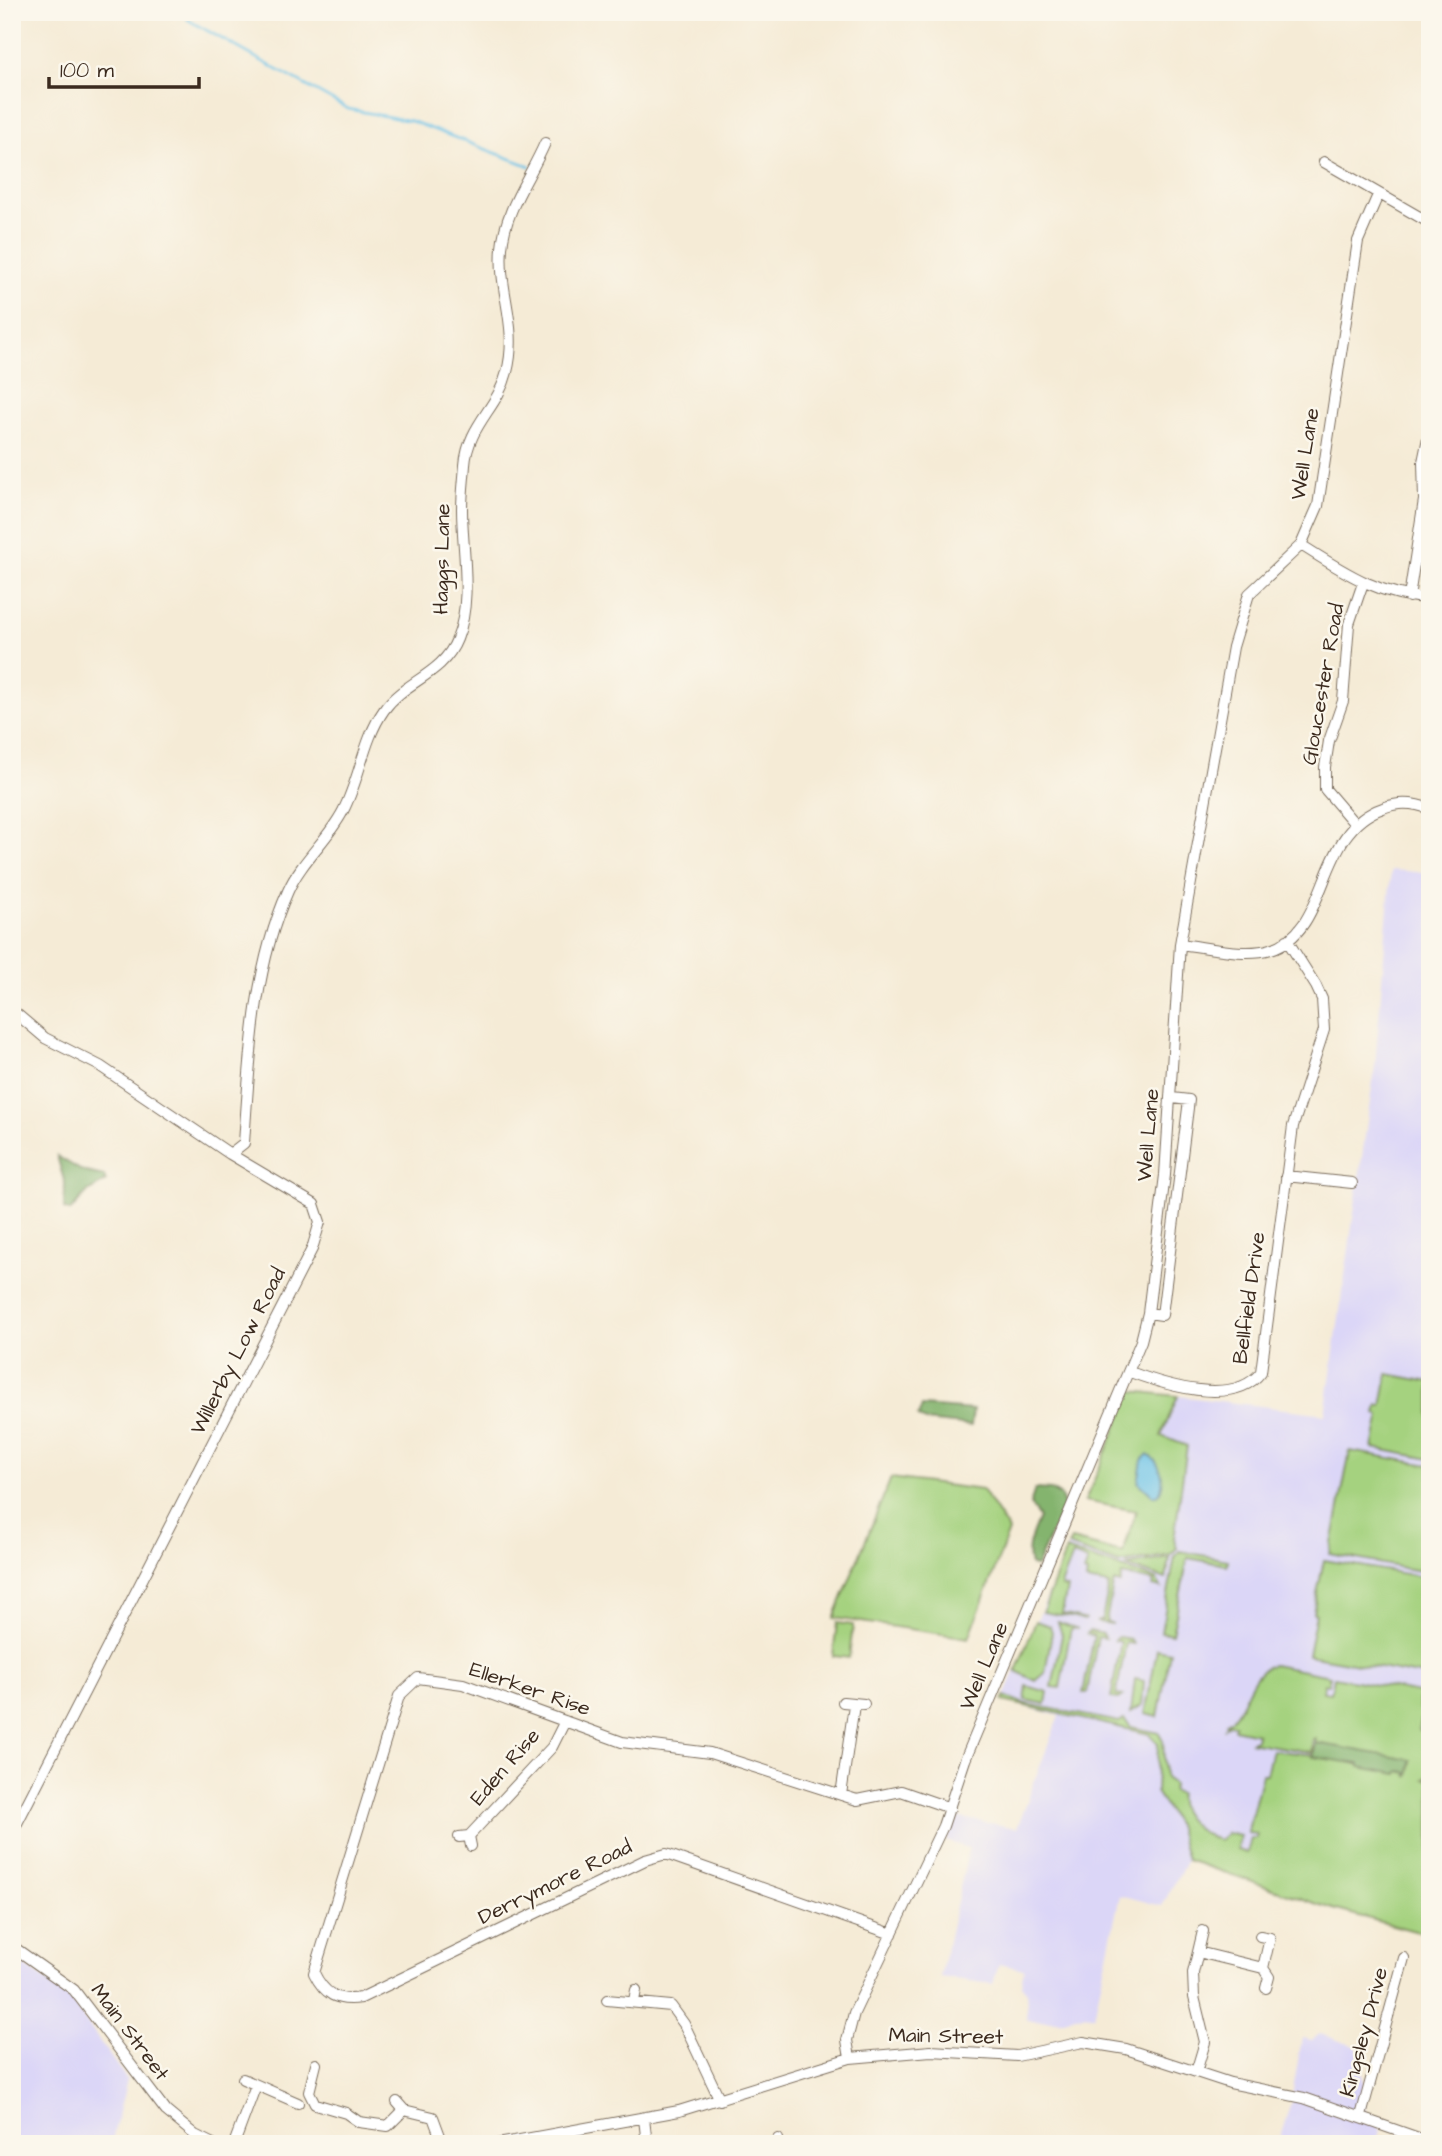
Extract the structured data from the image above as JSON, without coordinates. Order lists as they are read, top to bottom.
{
  "streets": {
    "street": [
      "Well Lane",
      "Haggs Lane",
      "Gloucester Road",
      "Bellfield Drive",
      "Willerby Low Road",
      "Ellerker Rise",
      "Eden Rise",
      "Derrymore Road",
      "Main Street",
      "Kingsley Drive"
    ]
  },
  "crossings": [
    ["Well Lane", "Bellfield Drive"],
    ["Well Lane", "Ellerker Rise"],
    ["Well Lane", "Derrymore Road"],
    ["Well Lane", "Main Street"],
    ["Haggs Lane", "Willerby Low Road"],
    ["Ellerker Rise", "Eden Rise"],
    ["Ellerker Rise", "Derrymore Road"],
    ["Main Street", "Kingsley Drive"]
  ],
  "scale_bar": "100 m"
}
